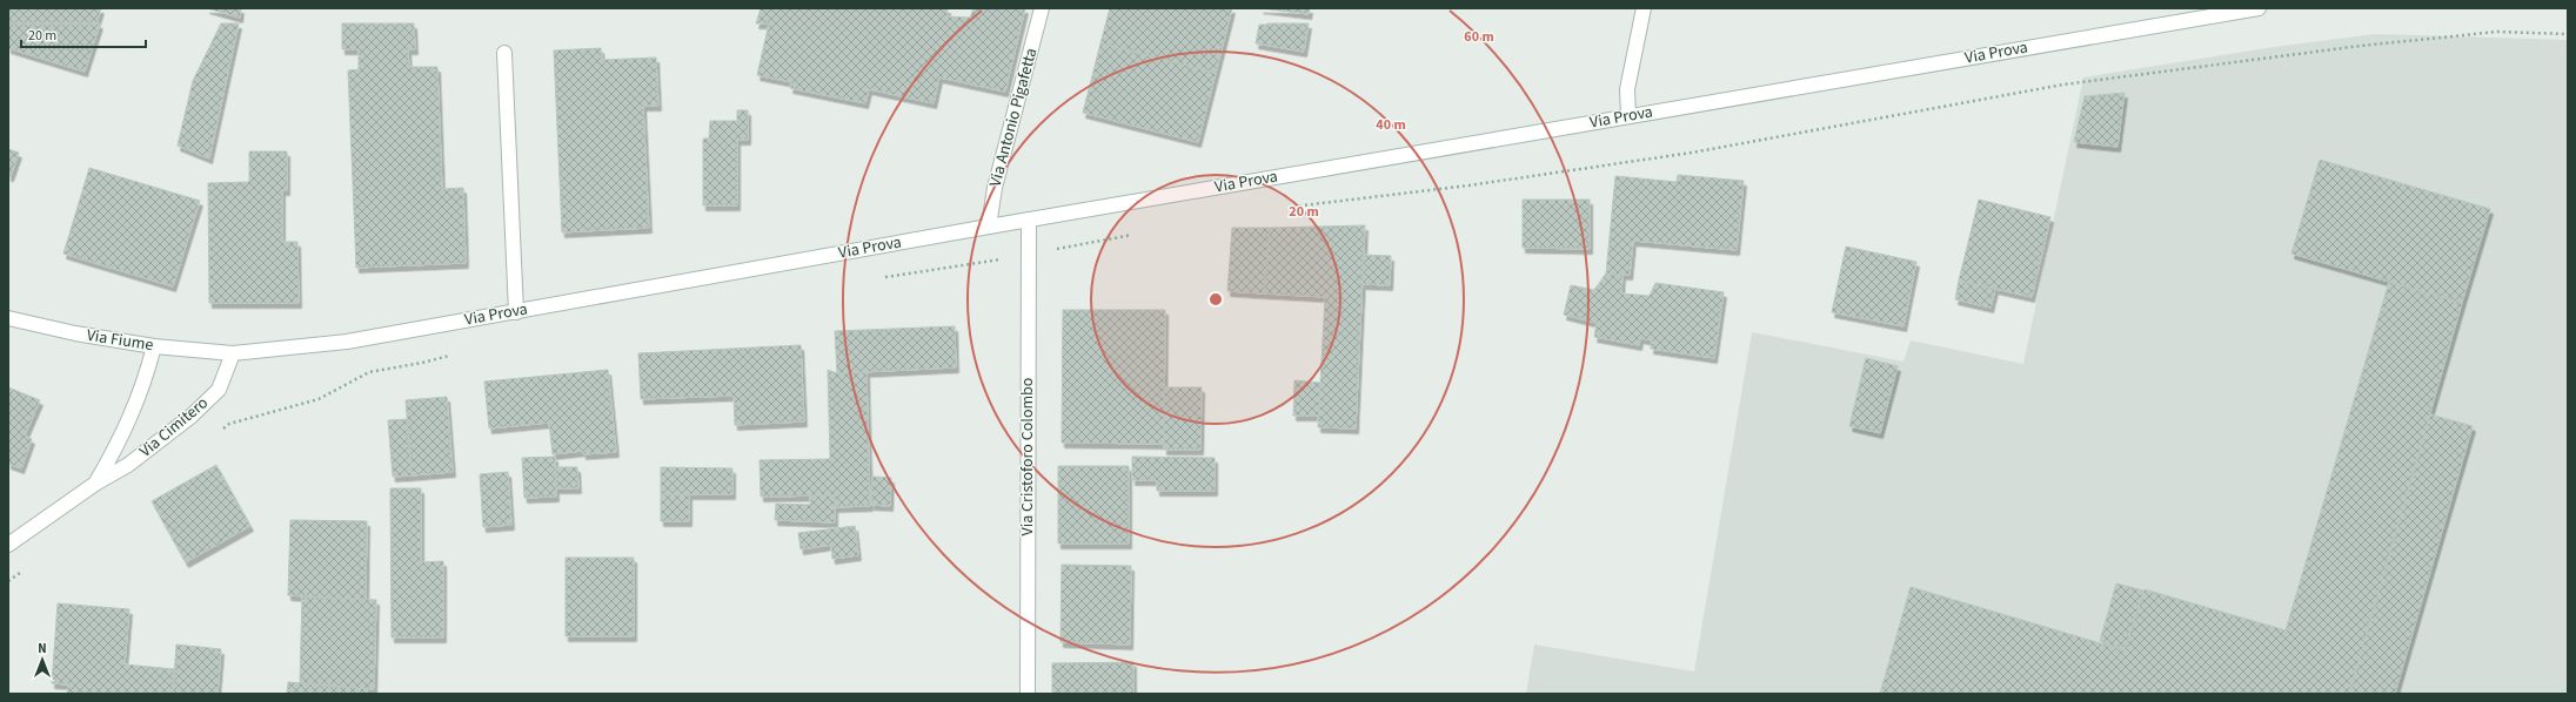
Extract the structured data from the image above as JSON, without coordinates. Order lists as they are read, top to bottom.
{
  "streets": {
    "main road": [
      "Via Prova",
      "Via Antonio Pigafetta",
      "Via Fiume",
      "Via Cimitero",
      "Via Cristoforo Colombo"
    ]
  },
  "crossings": [
    ["Via Prova", "Via Antonio Pigafetta"],
    ["Via Prova", "Via Fiume"],
    ["Via Prova", "Via Cimitero"],
    ["Via Prova", "Via Cristoforo Colombo"],
    ["Via Fiume", "Via Cimitero"]
  ],
  "scale_bar": "20 m",
  "north": "top",
  "rings": ["60 m", "40 m", "20 m"]
}
